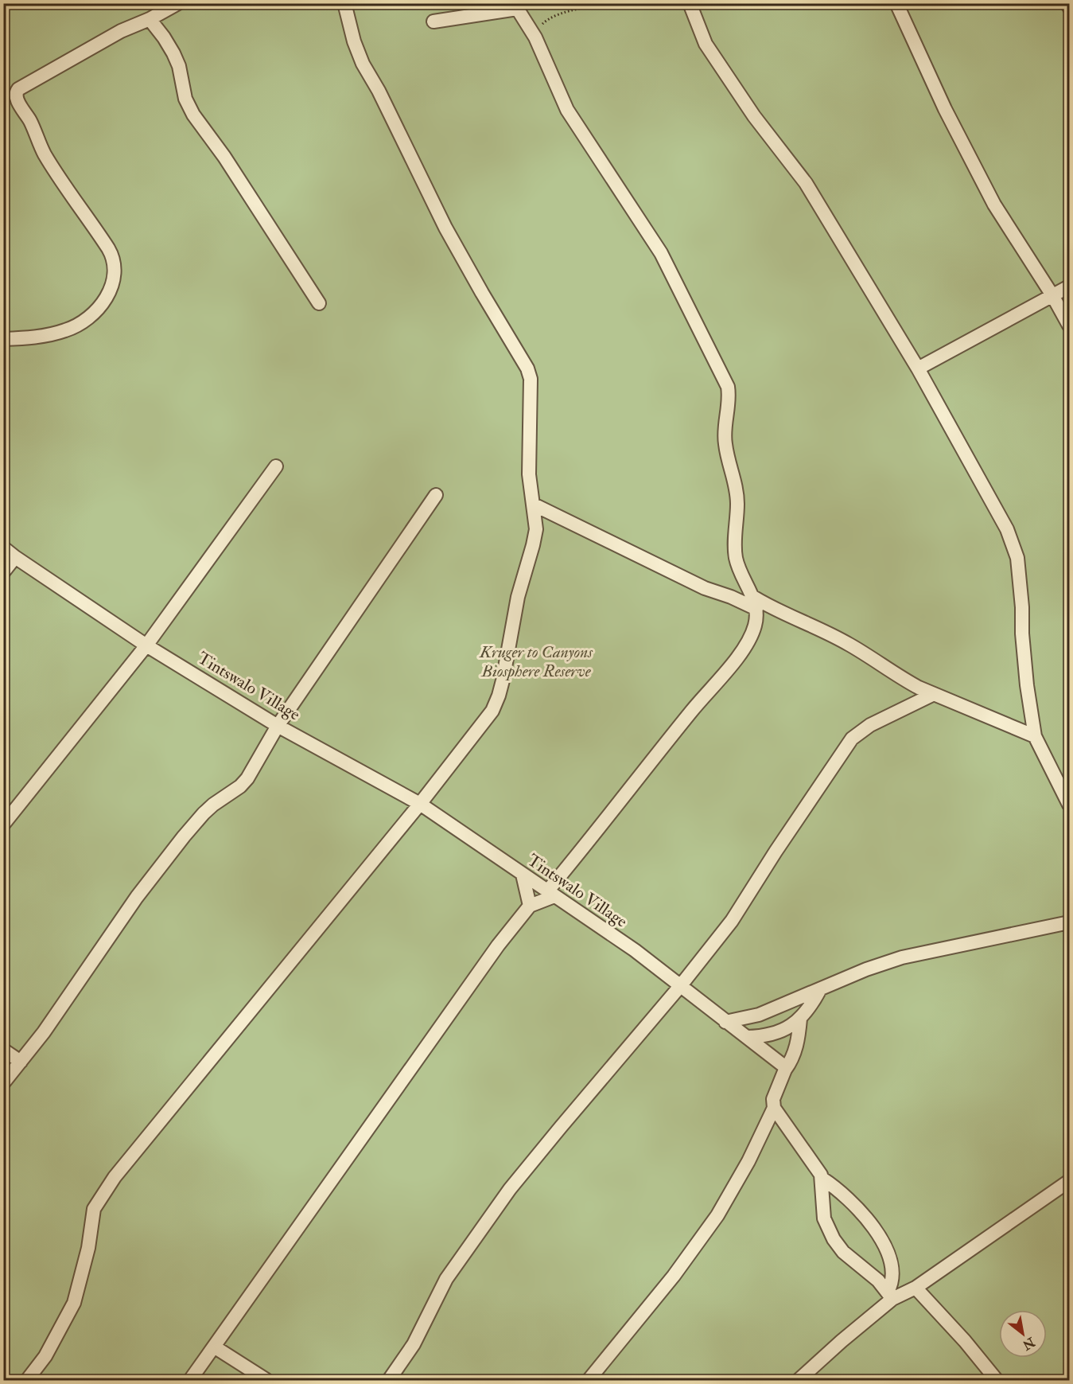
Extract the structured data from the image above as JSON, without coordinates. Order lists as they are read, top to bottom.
{
  "streets": {
    "street": ["Tintswalo Village"]
  },
  "parks": ["Kruger to Canyons Biosphere Reserve"],
  "north": "bottom right"
}
